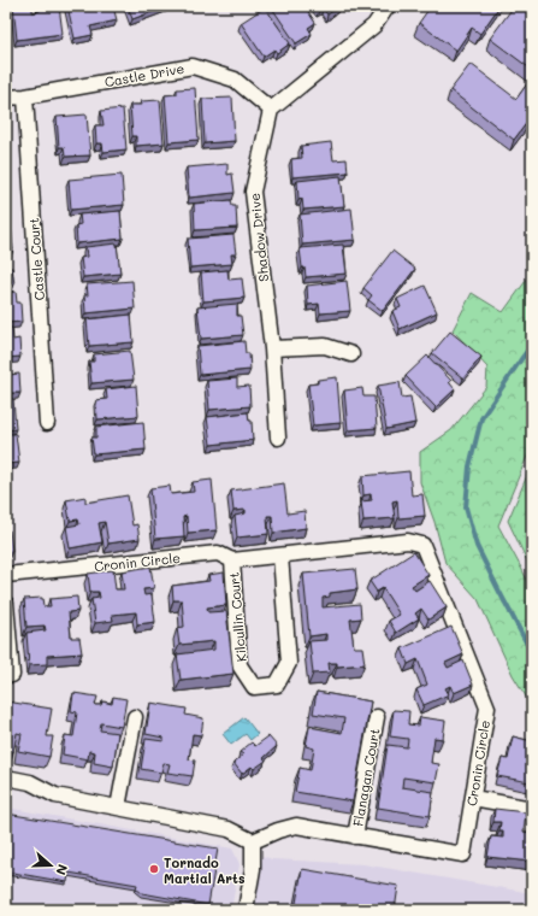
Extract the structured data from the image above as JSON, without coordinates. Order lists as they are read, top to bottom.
{
  "streets": {
    "street": [
      "Castle Drive",
      "Shadow Drive",
      "Castle Court",
      "Cronin Circle",
      "Kilcullin Court",
      "Flanagan Court"
    ]
  },
  "crossings": [
    ["Castle Drive", "Shadow Drive"],
    ["Castle Drive", "Castle Court"],
    ["Cronin Circle", "Kilcullin Court"],
    ["Cronin Circle", "Flanagan Court"]
  ],
  "places": ["Tornado Martial Arts"],
  "north": "right"
}
